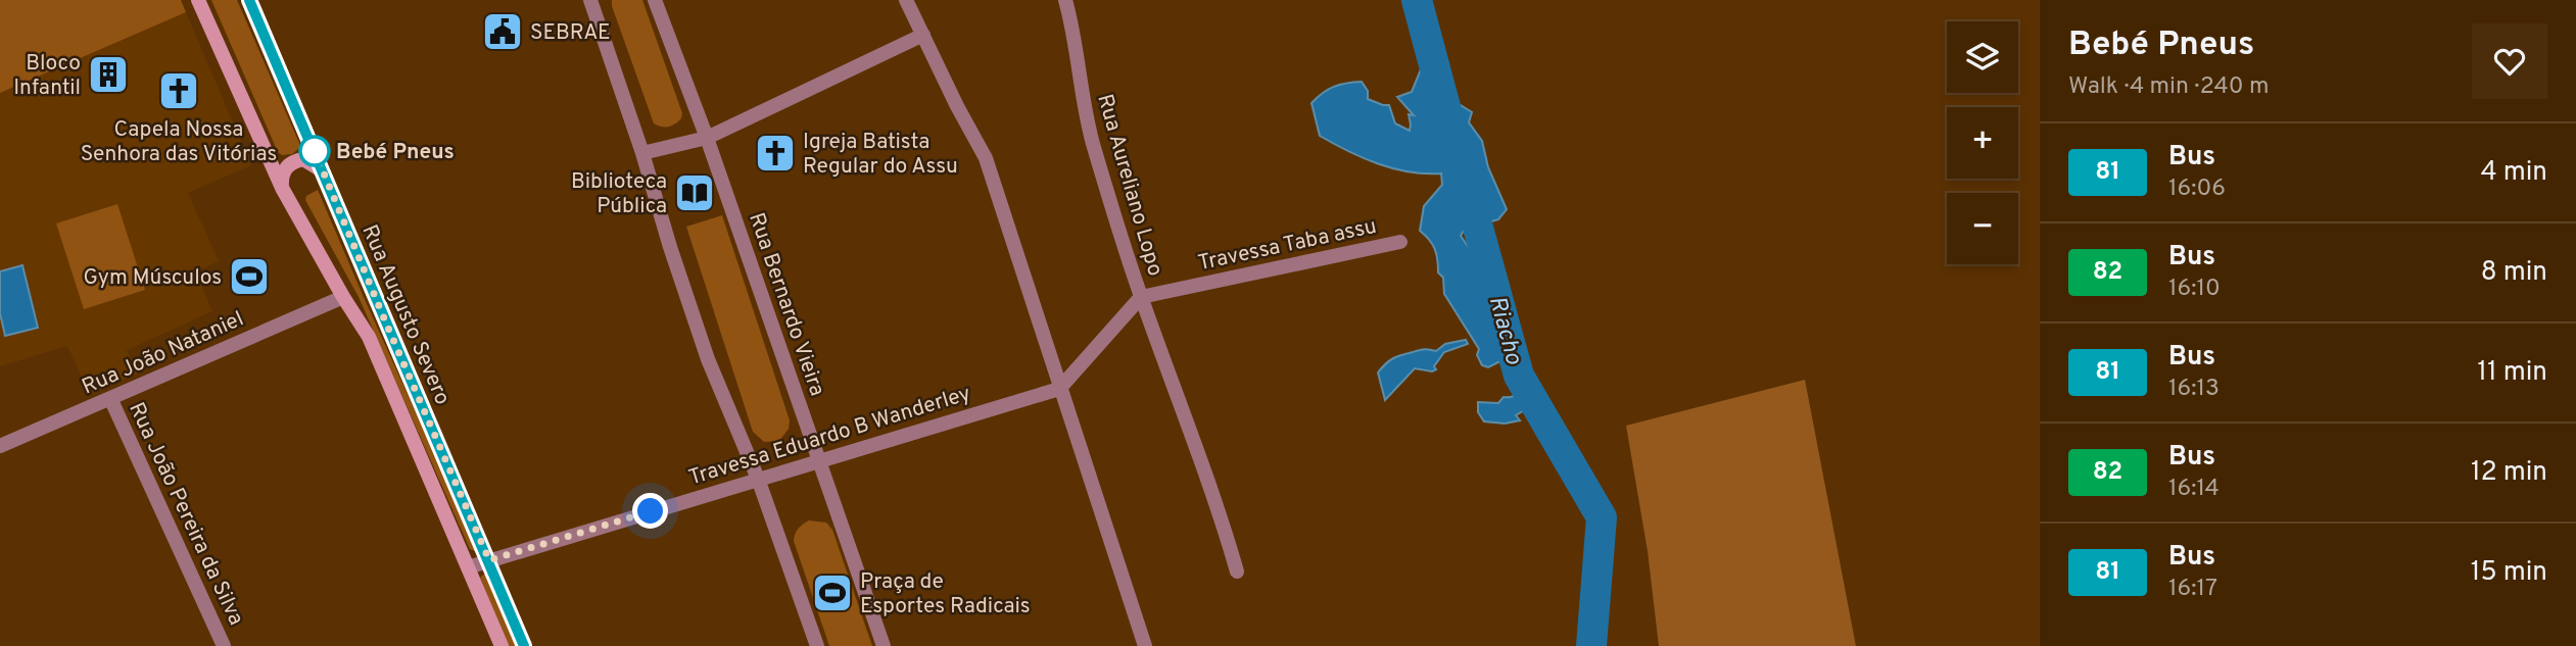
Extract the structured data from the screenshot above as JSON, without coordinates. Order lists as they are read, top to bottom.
{
  "streets": {
    "main road": ["Rua Augusto Severo"],
    "street": [
      "Rua Aureliano Lopo",
      "Travessa Taba assu",
      "Rua Bernardo Vieira",
      "Rua João Nataniel",
      "Travessa Eduardo B Wanderley",
      "Rua João Pereira da Silva"
    ]
  },
  "crossings": [
    ["Rua Aureliano Lopo", "Travessa Taba assu"],
    ["Rua Bernardo Vieira", "Travessa Eduardo B Wanderley"],
    ["Rua Augusto Severo", "Rua João Nataniel"],
    ["Rua Augusto Severo", "Travessa Eduardo B Wanderley"],
    ["Rua João Nataniel", "Rua João Pereira da Silva"]
  ],
  "water": ["Riacho"],
  "places": {
    "public building": ["SEBRAE"],
    "building": ["Bloco Infantil"],
    "church": ["Capela Nossa Senhora das Vitórias", "Igreja Batista Regular do Assu"],
    "other": ["Bebé Pneus"],
    "library": ["Biblioteca Pública"],
    "sports": ["Gym Músculos", "Praça de Esportes Radicais"]
  },
  "lines": ["bus line 81"],
  "page": {
    "heading": ["Bebé Pneus", "Walk · 4 min · 240 m"],
    "map_buttons": ["+", "−"],
    "list": [
      {
        "mark": "81",
        "name": "Bus",
        "note": "16:06",
        "value": "4 min"
      },
      {
        "mark": "82",
        "name": "Bus",
        "note": "16:10",
        "value": "8 min"
      },
      {
        "mark": "81",
        "name": "Bus",
        "note": "16:13",
        "value": "11 min"
      },
      {
        "mark": "82",
        "name": "Bus",
        "note": "16:14",
        "value": "12 min"
      },
      {
        "mark": "81",
        "name": "Bus",
        "note": "16:17",
        "value": "15 min"
      }
    ]
  }
}
